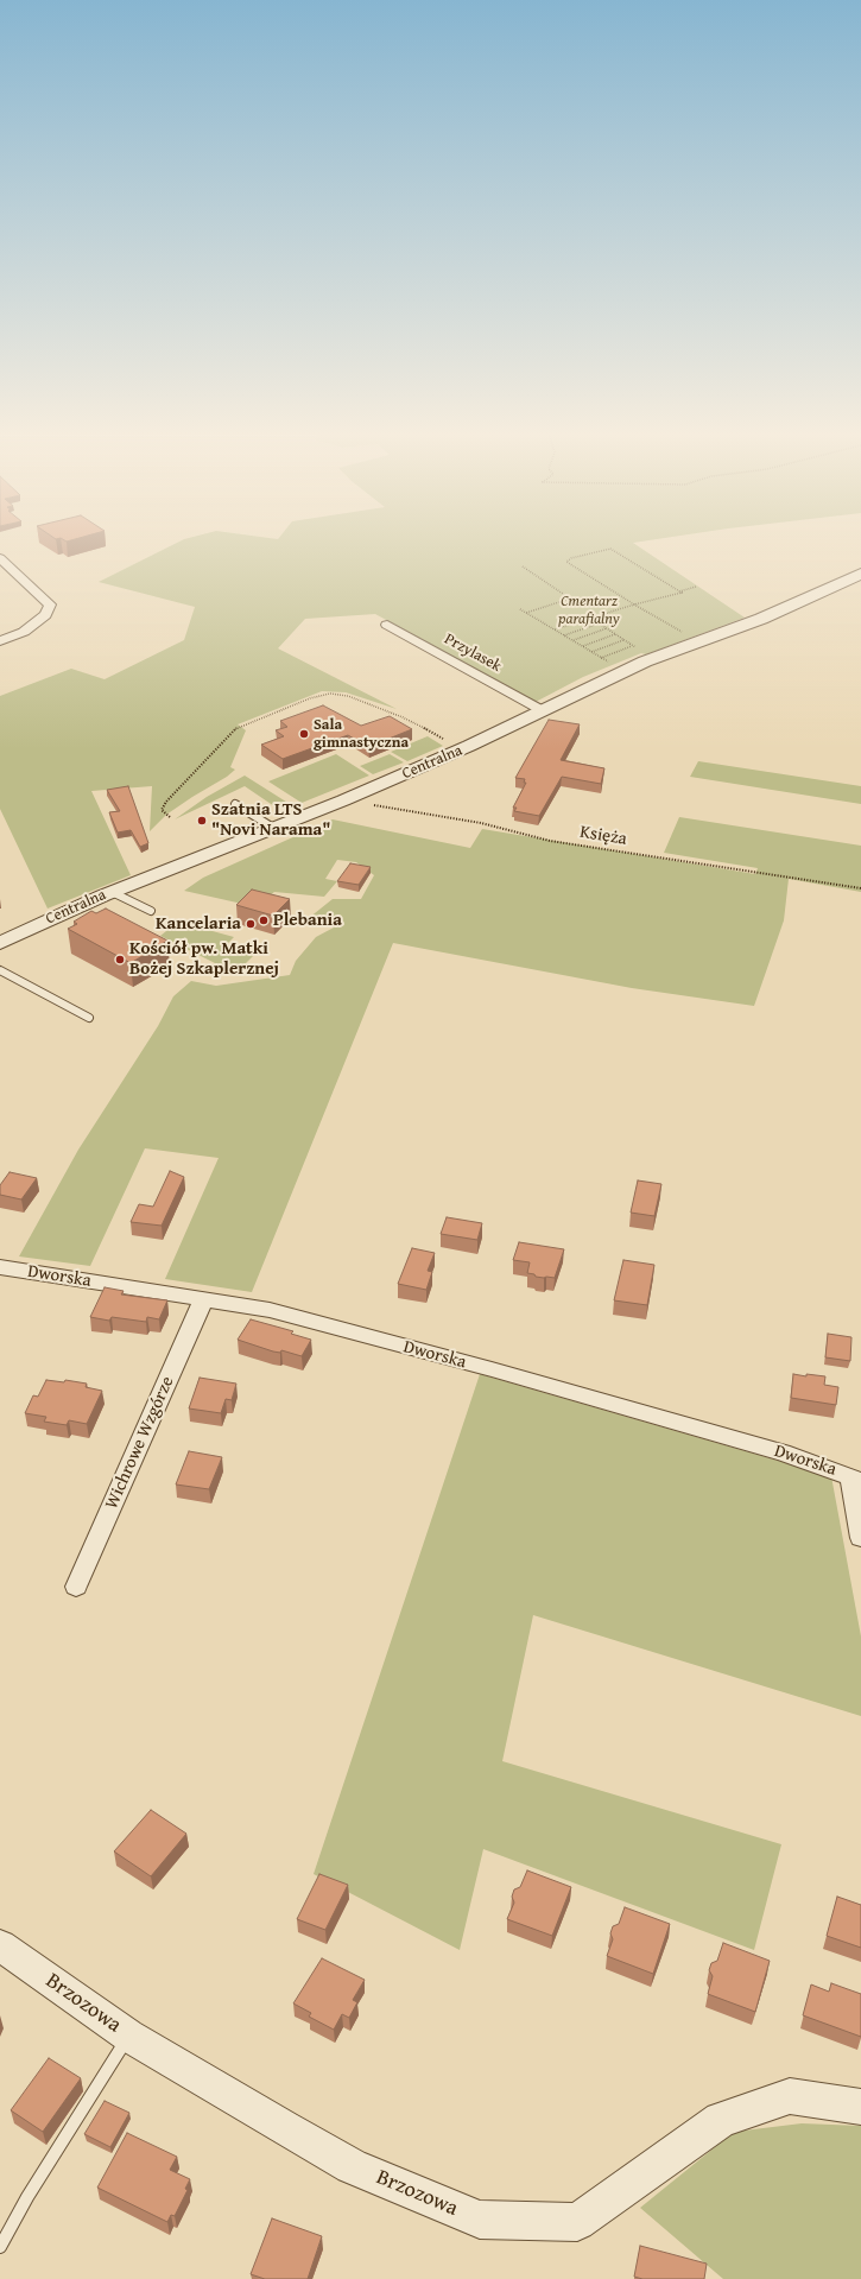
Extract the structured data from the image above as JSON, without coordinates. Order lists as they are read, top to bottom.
{
  "streets": {
    "street": [
      "Przylasek",
      "Centralna",
      "Dworska",
      "Wichrowe Wzgórze",
      "Brzozowa"
    ],
    "path": ["Księża"]
  },
  "crossings": [
    ["Przylasek", "Centralna"],
    ["Centralna", "Księża"],
    ["Dworska", "Wichrowe Wzgórze"]
  ],
  "parks": ["Cmentarz parafialny"],
  "places": [
    "Sala gimnastyczna",
    "Szatnia LTS \"Novi Narama\"",
    "Plebania",
    "Kancelaria",
    "Kościół pw. Matki Bożej Szkaplerznej"
  ]
}
